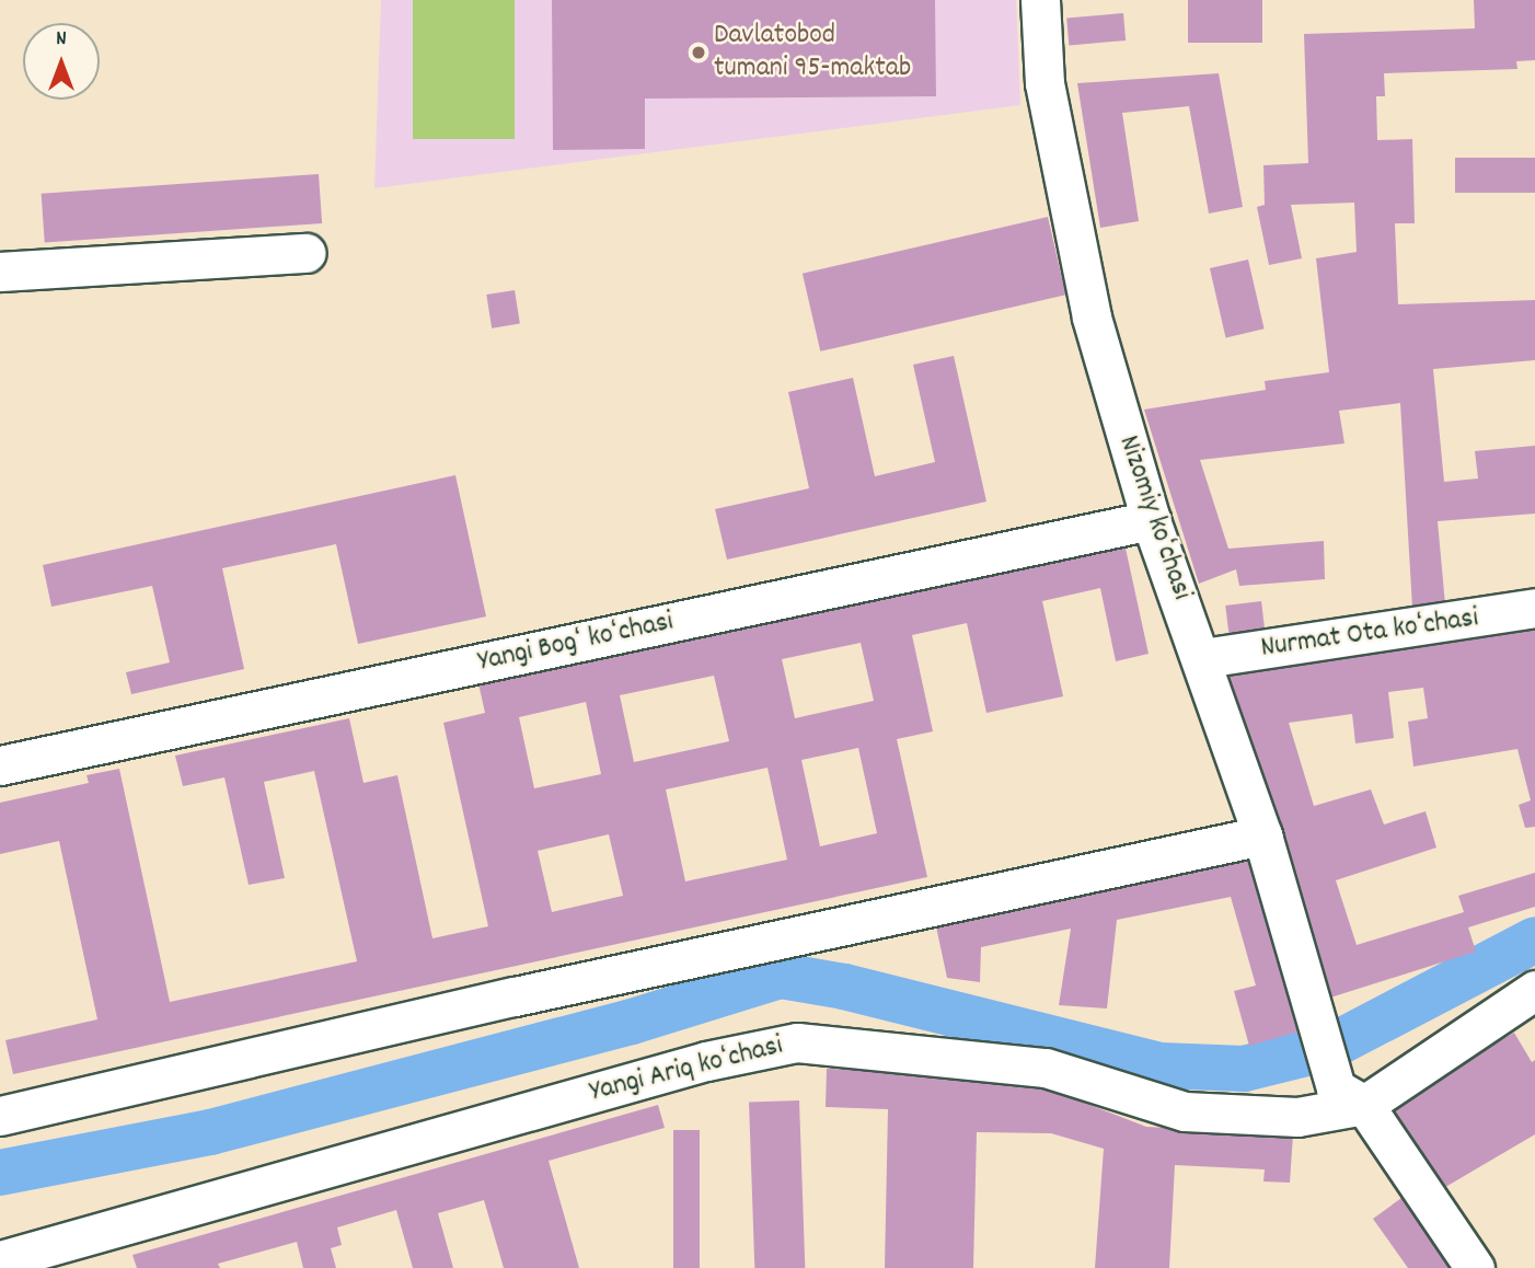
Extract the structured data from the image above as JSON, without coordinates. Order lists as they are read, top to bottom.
{
  "streets": {
    "street": [
      "Nizomiy koʻchasi",
      "Nurmat Ota koʻchasi",
      "Yangi Bogʻ koʻchasi",
      "Yangi Ariq koʻchasi"
    ]
  },
  "crossings": [
    ["Nizomiy koʻchasi", "Nurmat Ota koʻchasi"],
    ["Nizomiy koʻchasi", "Yangi Bogʻ koʻchasi"],
    ["Nizomiy koʻchasi", "Yangi Ariq koʻchasi"]
  ],
  "places": ["Davlatobod tumani 95-maktab"],
  "north": "top"
}
